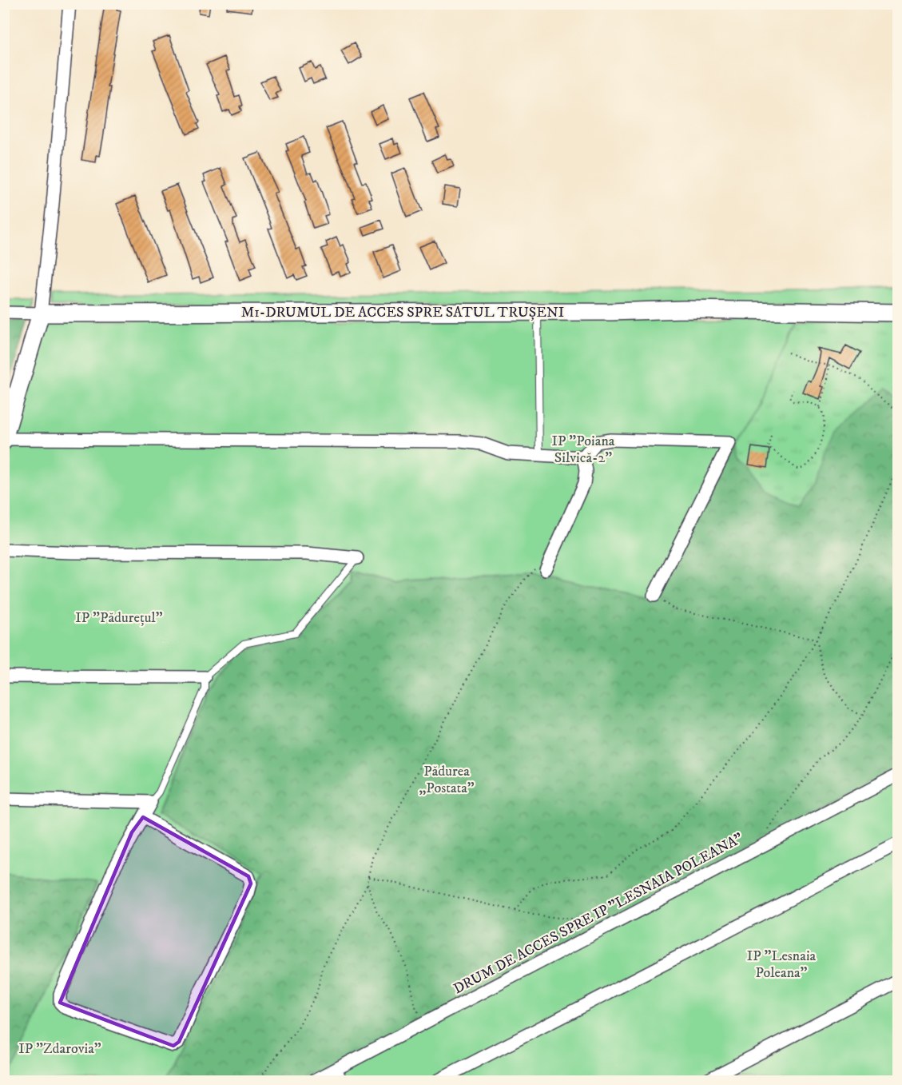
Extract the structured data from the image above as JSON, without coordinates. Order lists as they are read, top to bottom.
{
  "streets": {
    "street": ["M1-DRUMUL DE ACCES SPRE SATUL TRUȘENI", "DRUM DE ACCES SPRE IP \"LESNAIA POLEANA\""]
  },
  "parks": [
    "IP \"Poiana Silvică-2\"",
    "IP \"Pădurețul\"",
    "Pădurea „Postata”",
    "IP \"Lesnaia Poleana\"",
    "IP \"Zdarovia\""
  ]
}
